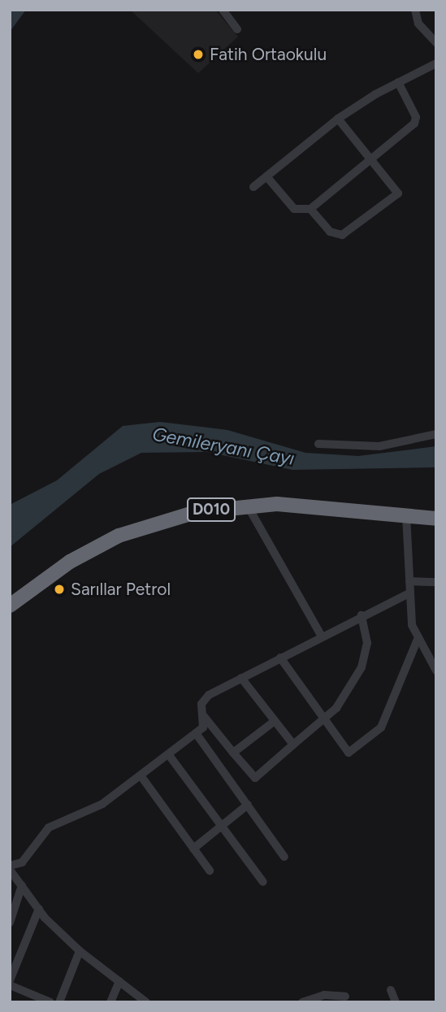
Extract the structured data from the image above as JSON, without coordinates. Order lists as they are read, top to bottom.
{
  "streets": {
    "highway": ["D010"]
  },
  "water": ["Gemileryanı Çayı"],
  "places": ["Fatih Ortaokulu", "Sarıllar Petrol"]
}
